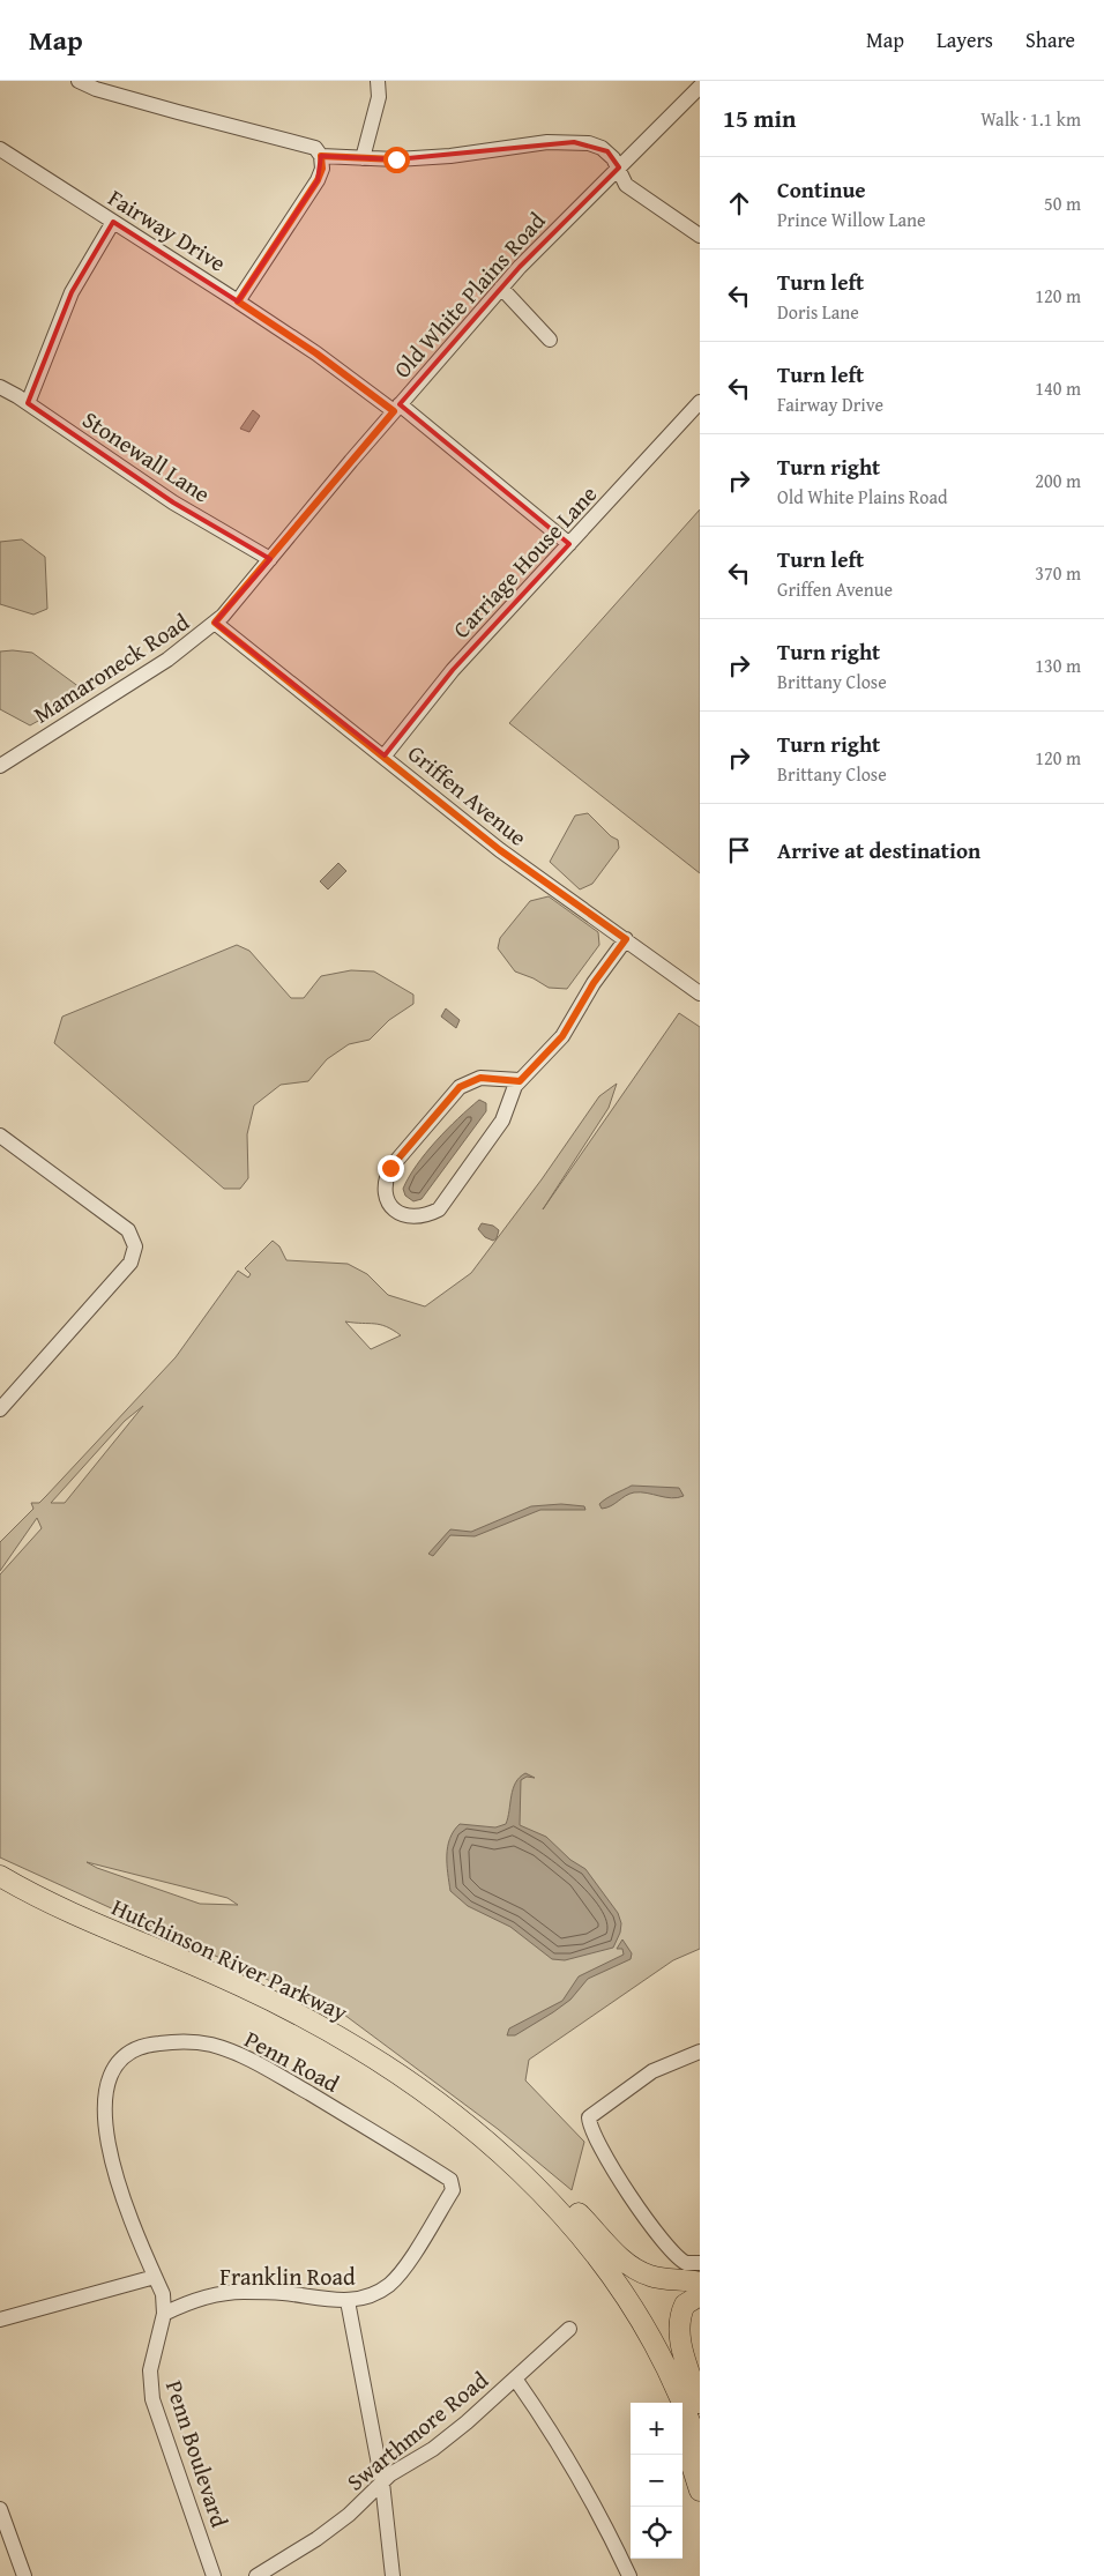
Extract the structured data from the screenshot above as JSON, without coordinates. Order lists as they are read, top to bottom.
{
  "streets": {
    "highway": ["Hutchinson River Parkway"],
    "street": [
      "Fairway Drive",
      "Old White Plains Road",
      "Stonewall Lane",
      "Carriage House Lane",
      "Mamaroneck Road",
      "Griffen Avenue",
      "Penn Road",
      "Franklin Road",
      "Swarthmore Road",
      "Penn Boulevard"
    ]
  },
  "crossings": [
    ["Fairway Drive", "Old White Plains Road"],
    ["Fairway Drive", "Carriage House Lane"],
    ["Old White Plains Road", "Stonewall Lane"],
    ["Old White Plains Road", "Mamaroneck Road"],
    ["Old White Plains Road", "Griffen Avenue"],
    ["Carriage House Lane", "Griffen Avenue"],
    ["Mamaroneck Road", "Griffen Avenue"],
    ["Penn Road", "Franklin Road"],
    ["Penn Road", "Penn Boulevard"],
    ["Franklin Road", "Penn Boulevard"]
  ],
  "page": {
    "header": "Map",
    "nav": ["Map", "Layers", "Share"],
    "heading": ["15 min", "Walk · 1.1 km"],
    "list": [
      ["Continue", "Prince Willow Lane", "50 m"],
      ["Turn left", "Doris Lane", "120 m"],
      ["Turn left", "Fairway Drive", "140 m"],
      ["Turn right", "Old White Plains Road", "200 m"],
      ["Turn left", "Griffen Avenue", "370 m"],
      ["Turn right", "Brittany Close", "130 m"],
      ["Turn right", "Brittany Close", "120 m"],
      "Arrive at destination"
    ],
    "map_buttons": ["+", "−"]
  }
}
